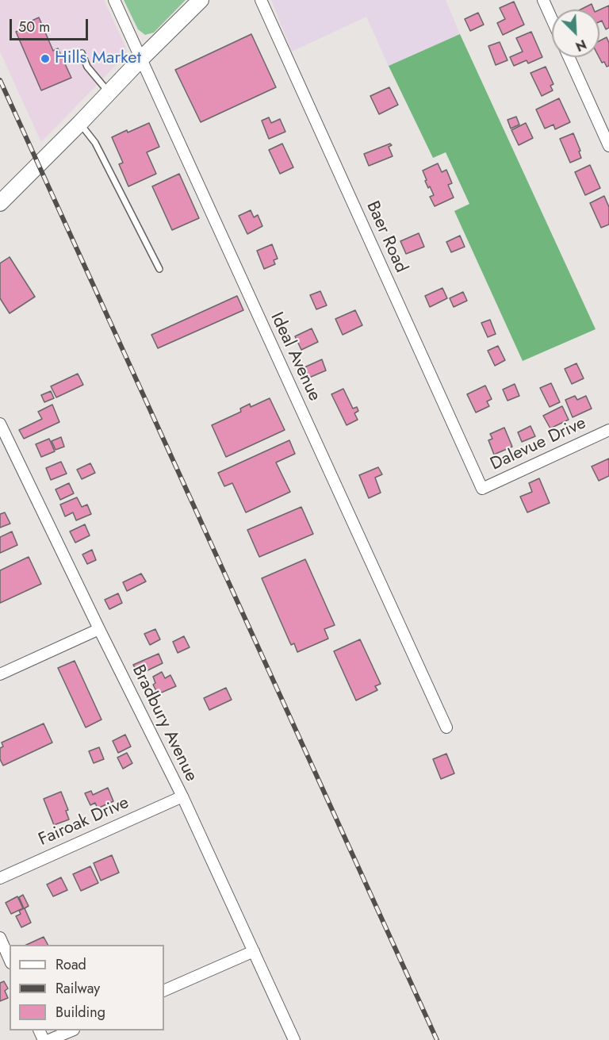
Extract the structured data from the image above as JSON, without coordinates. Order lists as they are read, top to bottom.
{
  "streets": {
    "street": [
      "Baer Road",
      "Ideal Avenue",
      "Dalevue Drive",
      "Bradbury Avenue",
      "Fairoak Drive"
    ]
  },
  "crossings": [
    ["Baer Road", "Dalevue Drive"],
    ["Bradbury Avenue", "Fairoak Drive"]
  ],
  "places": ["Hills Market"],
  "legend": ["Road", "Railway", "Building"],
  "scale_bar": "50 m",
  "north": "bottom right"
}
